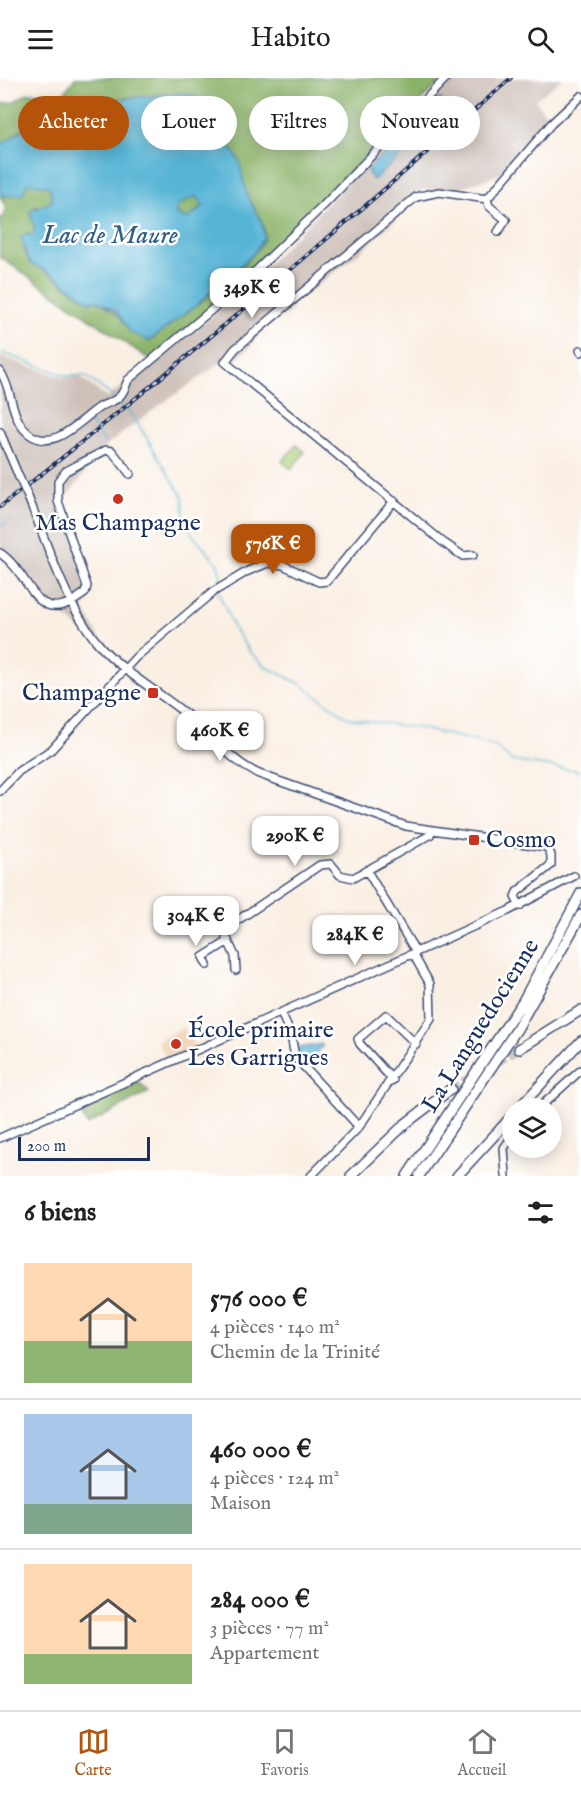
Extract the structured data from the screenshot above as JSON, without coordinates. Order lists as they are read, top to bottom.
{
  "streets": {
    "highway": ["La Languedocienne"]
  },
  "water": ["Lac de Maure"],
  "places": {
    "other": ["Mas Champagne", "École primaire Les Garrigues"],
    "transit": ["Champagne", "Cosmo"]
  },
  "scale_bar": "200 m",
  "page": {
    "header": "Habito",
    "chip": [
      "Acheter",
      "Louer",
      "Filtres",
      "Nouveau"
    ],
    "price": [
      "349K €",
      "576K €",
      "460K €",
      "290K €",
      "304K €",
      "284K €"
    ],
    "scale": "200 m",
    "heading": "6 biens",
    "list": [
      {
        "name": "576 000 €",
        "note": "4 pièces · 140 m² · Chemin de la Trinité"
      },
      {
        "name": "460 000 €",
        "note": "4 pièces · 124 m² · Maison"
      },
      {
        "name": "284 000 €",
        "note": "3 pièces · 77 m² · Appartement"
      }
    ],
    "tabs": ["Carte", "Favoris", "Accueil"]
  }
}
